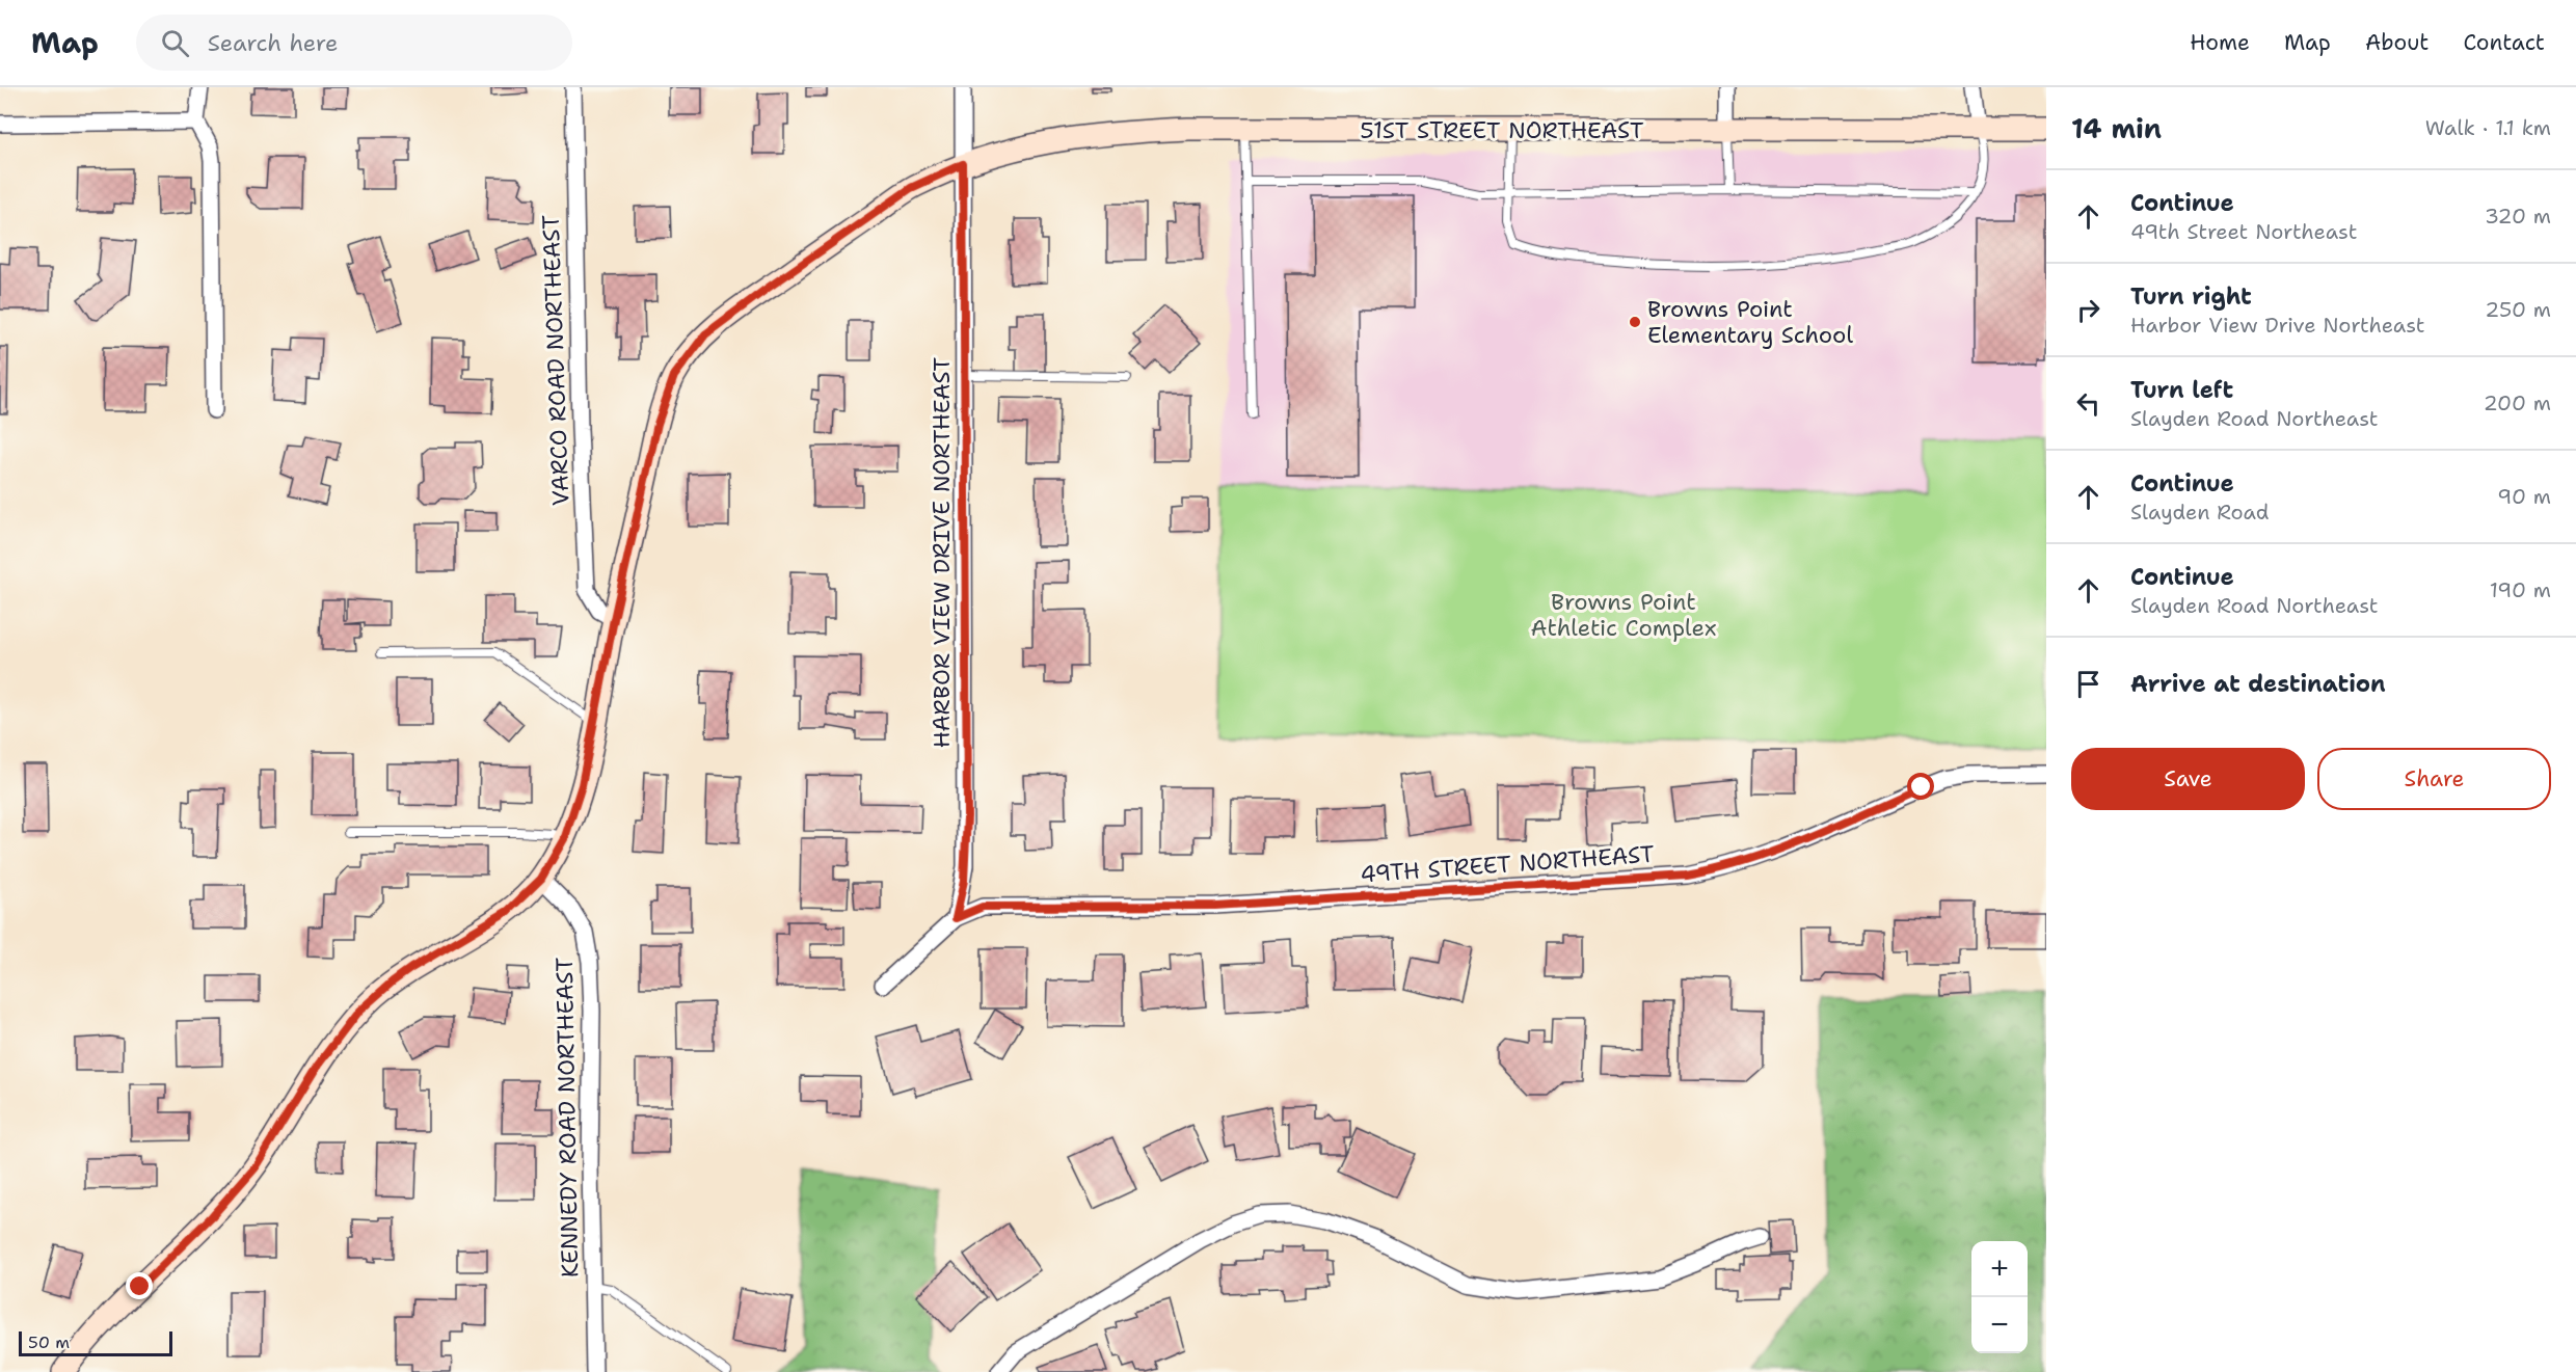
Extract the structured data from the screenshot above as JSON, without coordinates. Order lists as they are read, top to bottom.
{
  "streets": {
    "street": [
      "51ST STREET NORTHEAST",
      "VARCO ROAD NORTHEAST",
      "HARBOR VIEW DRIVE NORTHEAST",
      "49TH STREET NORTHEAST",
      "KENNEDY ROAD NORTHEAST"
    ]
  },
  "crossings": [
    ["51ST STREET NORTHEAST", "VARCO ROAD NORTHEAST"],
    ["51ST STREET NORTHEAST", "HARBOR VIEW DRIVE NORTHEAST"],
    ["51ST STREET NORTHEAST", "KENNEDY ROAD NORTHEAST"],
    ["HARBOR VIEW DRIVE NORTHEAST", "49TH STREET NORTHEAST"]
  ],
  "parks": ["Browns Point Athletic Complex"],
  "places": ["Browns Point Elementary School"],
  "scale_bar": "50 m",
  "page": {
    "header": "Map",
    "search": "Search here",
    "nav": [
      "Home",
      "Map",
      "About",
      "Contact"
    ],
    "heading": ["14 min", "Walk · 1.1 km"],
    "list": [
      ["Continue", "49th Street Northeast", "320 m"],
      ["Turn right", "Harbor View Drive Northeast", "250 m"],
      ["Turn left", "Slayden Road Northeast", "200 m"],
      ["Continue", "Slayden Road", "90 m"],
      ["Continue", "Slayden Road Northeast", "190 m"],
      "Arrive at destination"
    ],
    "buttons": ["Save", "Share"],
    "map_buttons": ["+", "−"],
    "scale": "50 m"
  }
}
